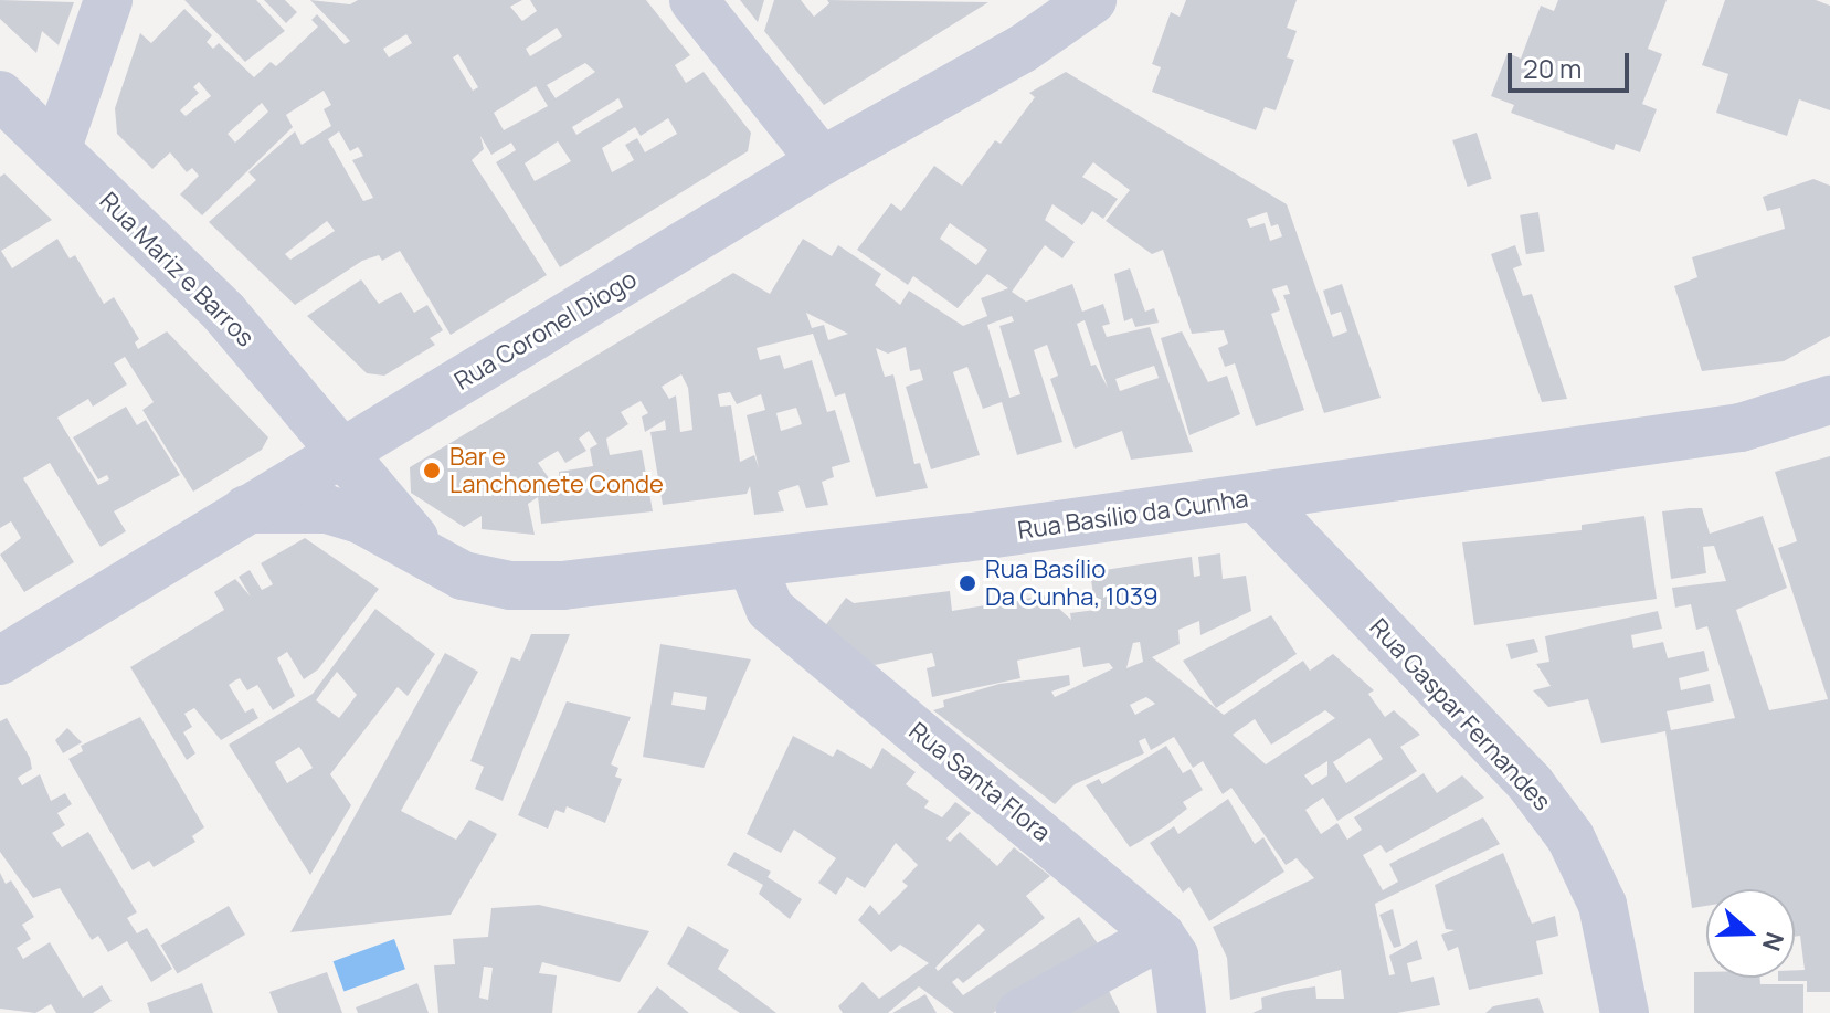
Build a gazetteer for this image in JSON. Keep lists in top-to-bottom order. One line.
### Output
{"streets":{"street":["Rua Mariz e Barros","Rua Coronel Diogo","Rua Basílio da Cunha","Rua Gaspar Fernandes","Rua Santa Flora"]},"crossings":[["Rua Mariz e Barros","Rua Coronel Diogo"],["Rua Mariz e Barros","Rua Basílio da Cunha"],["Rua Coronel Diogo","Rua Basílio da Cunha"],["Rua Basílio da Cunha","Rua Gaspar Fernandes"],["Rua Basílio da Cunha","Rua Santa Flora"]],"places":["Bar e Lanchonete Conde","Rua Basílio Da Cunha, 1039"],"scale_bar":"20 m","north":"right"}
